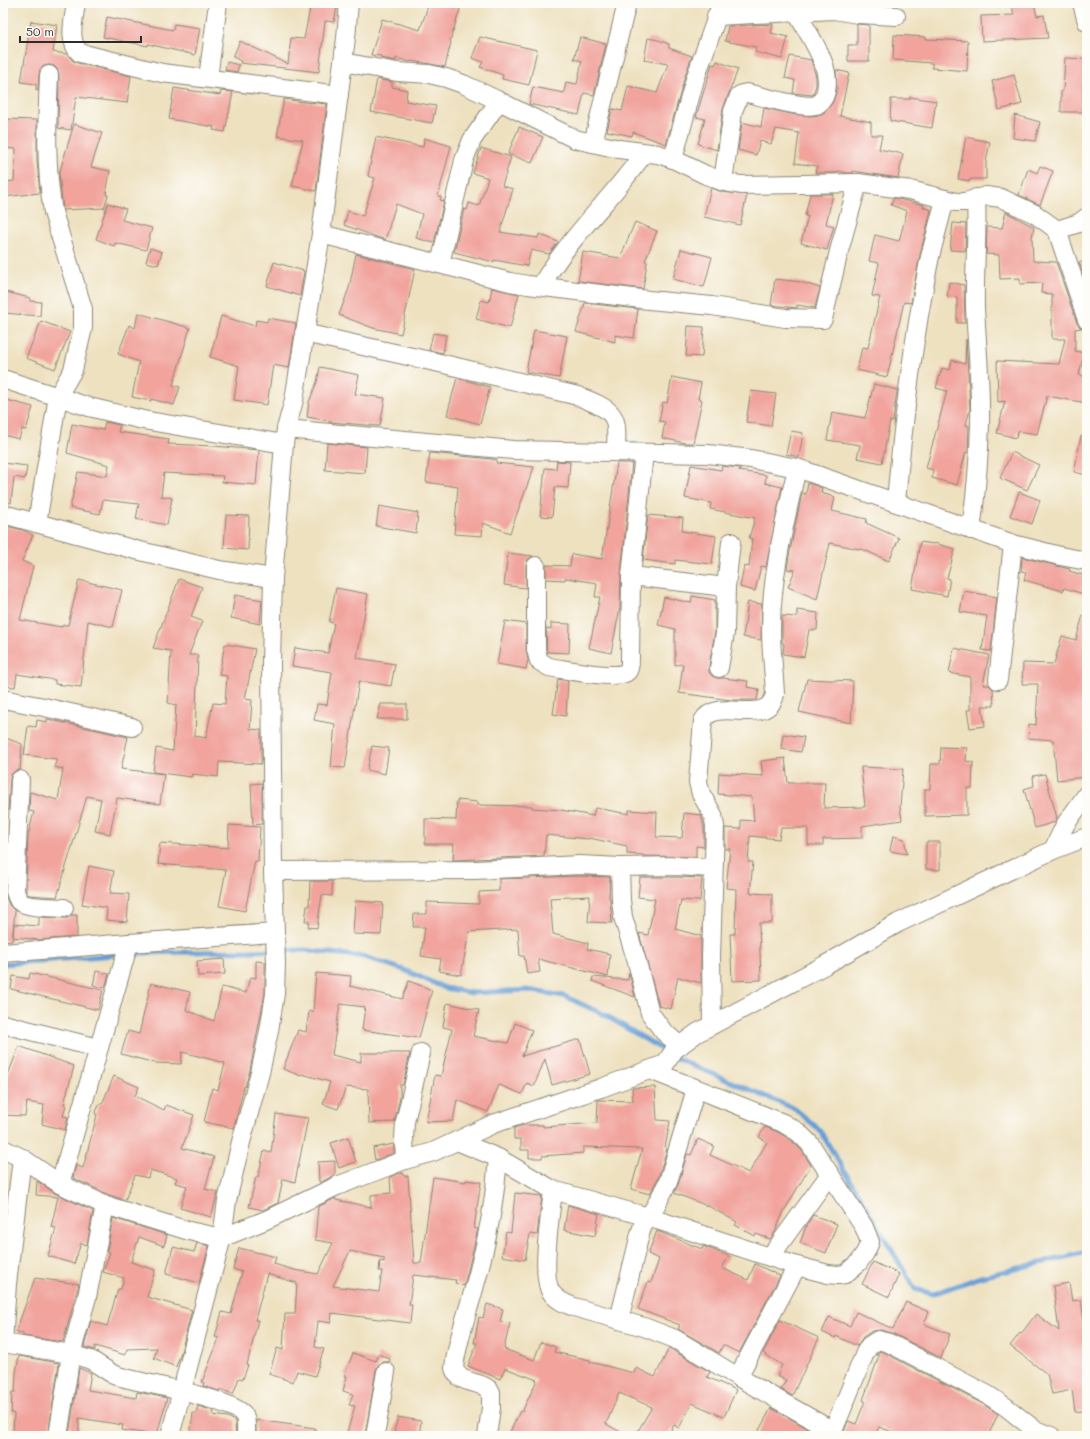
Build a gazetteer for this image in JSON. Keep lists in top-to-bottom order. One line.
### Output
{"scale_bar":"50 m"}
